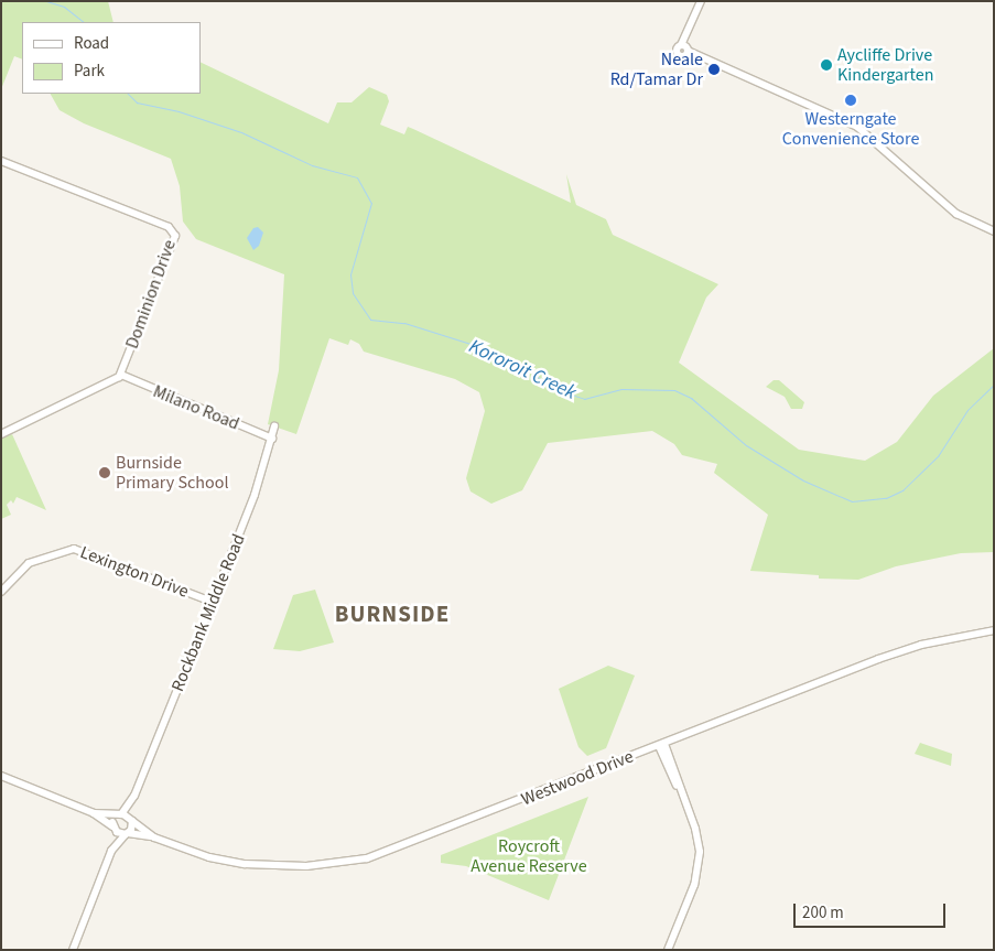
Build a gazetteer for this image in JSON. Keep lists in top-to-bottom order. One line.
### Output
{"streets":{"street":["Dominion Drive","Milano Road","Lexington Drive","Rockbank Middle Road","Westwood Drive"]},"crossings":[["Dominion Drive","Milano Road"],["Milano Road","Rockbank Middle Road"],["Lexington Drive","Rockbank Middle Road"],["Rockbank Middle Road","Westwood Drive"]],"districts":["BURNSIDE"],"water":["Kororoit Creek"],"parks":["Roycroft Avenue Reserve"],"places":["Aycliffe Drive Kindergarten","Neale Rd/Tamar Dr","Westerngate Convenience Store","Burnside Primary School"],"legend":["Road","Park"],"scale_bar":"200 m"}
